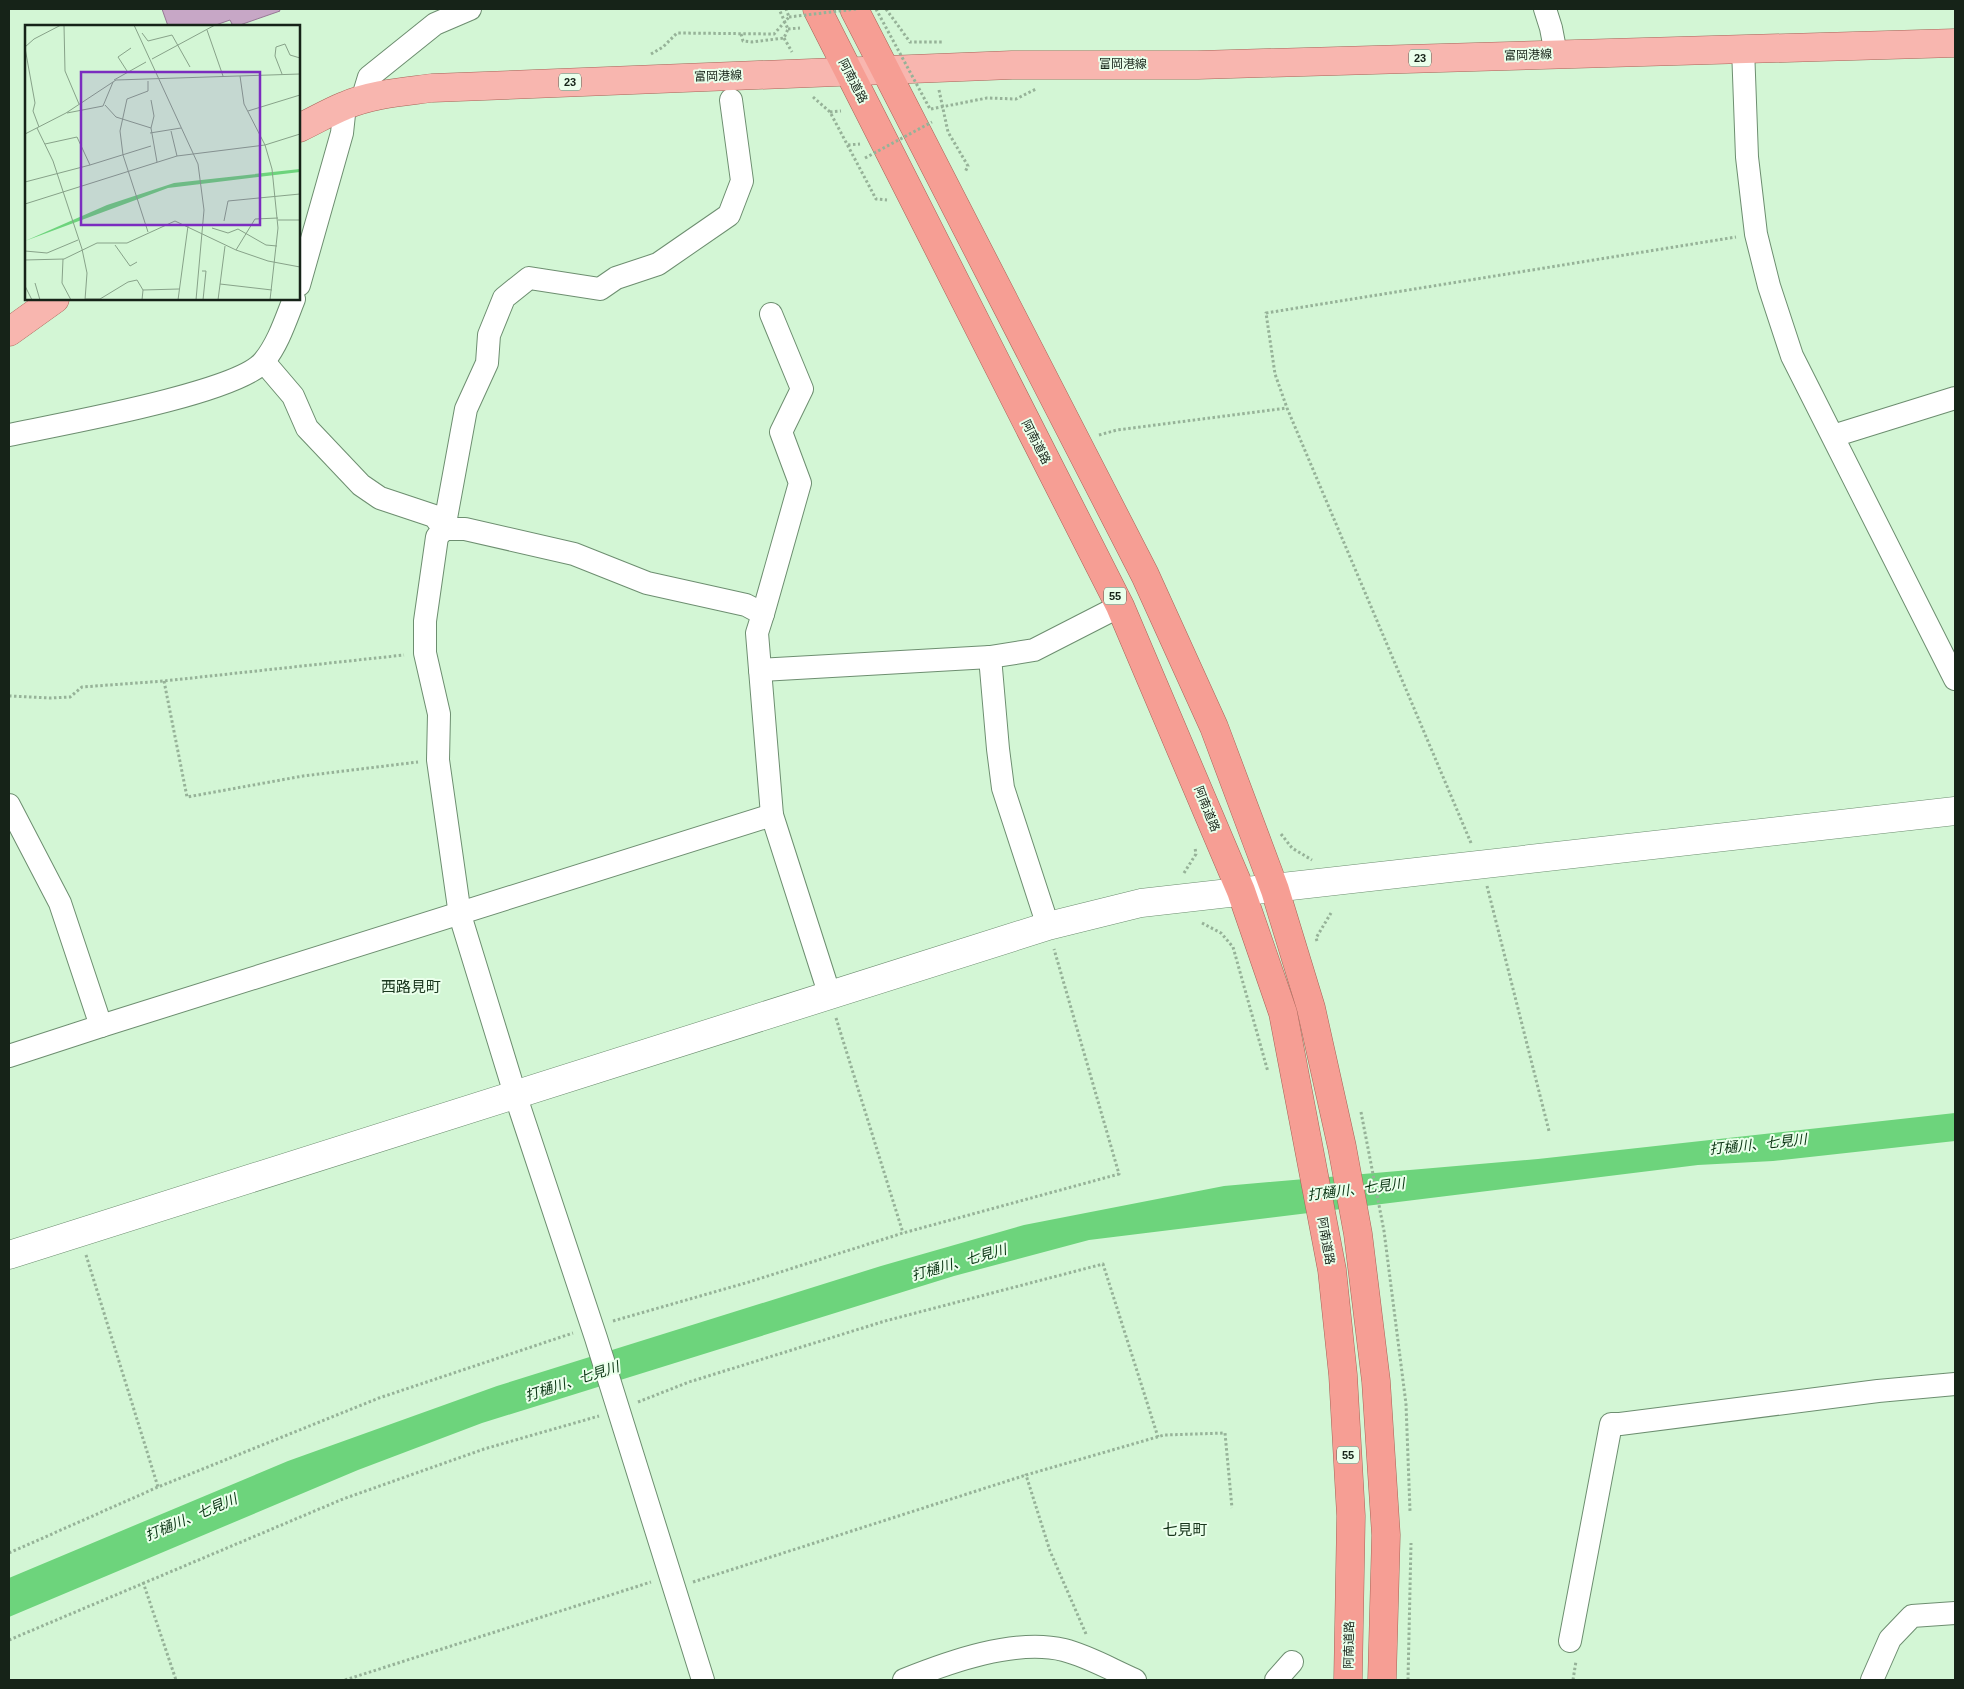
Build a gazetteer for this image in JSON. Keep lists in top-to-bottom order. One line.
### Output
{"streets":{"highway":["阿南道路","55"],"main road":["富岡港線","23"]},"crossings":[["富岡港線","阿南道路"]],"districts":["西路見町","七見町"],"water":["打樋川、七見川"]}
